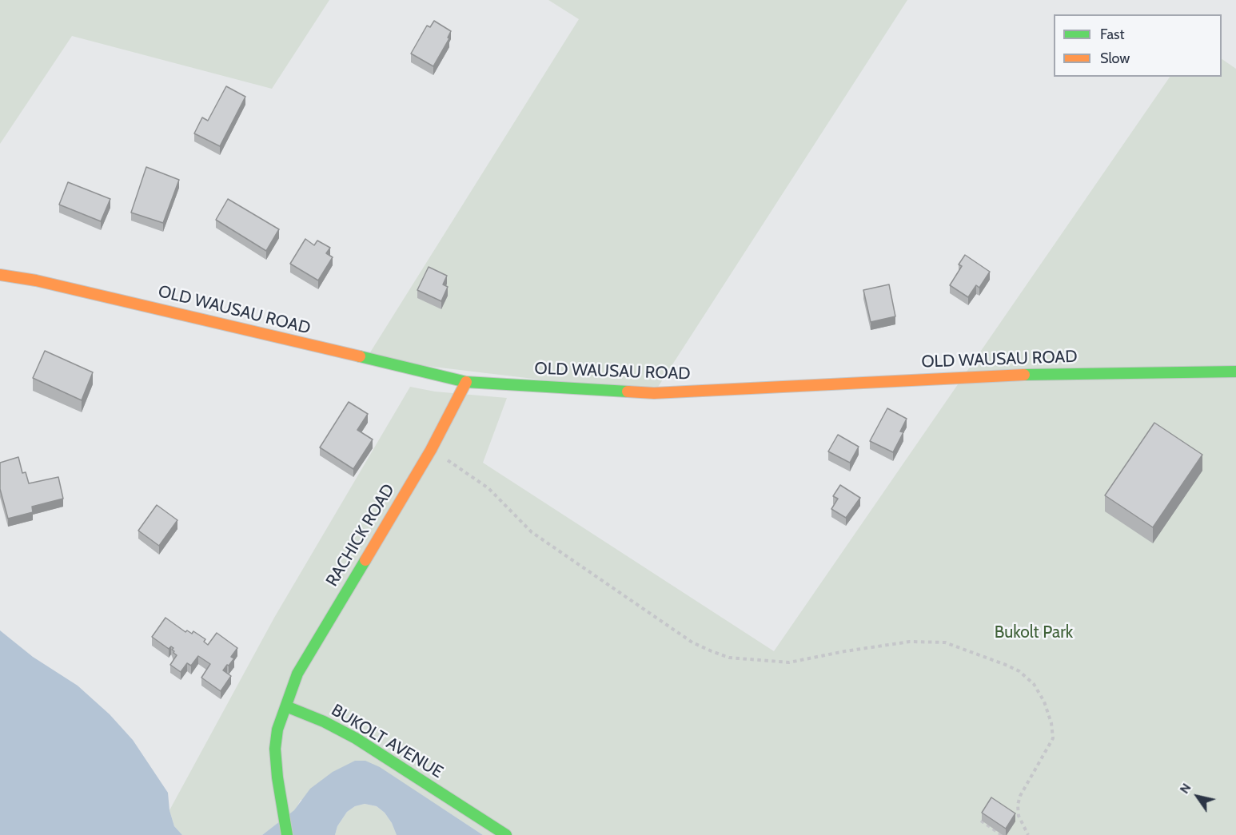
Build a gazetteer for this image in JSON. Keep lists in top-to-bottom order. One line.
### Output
{"streets":{"street":["OLD WAUSAU ROAD","RACHICK ROAD","BUKOLT AVENUE"]},"crossings":[["OLD WAUSAU ROAD","RACHICK ROAD"],["RACHICK ROAD","BUKOLT AVENUE"]],"parks":["Bukolt Park"],"legend":["Fast","Slow"],"north":"top left"}
